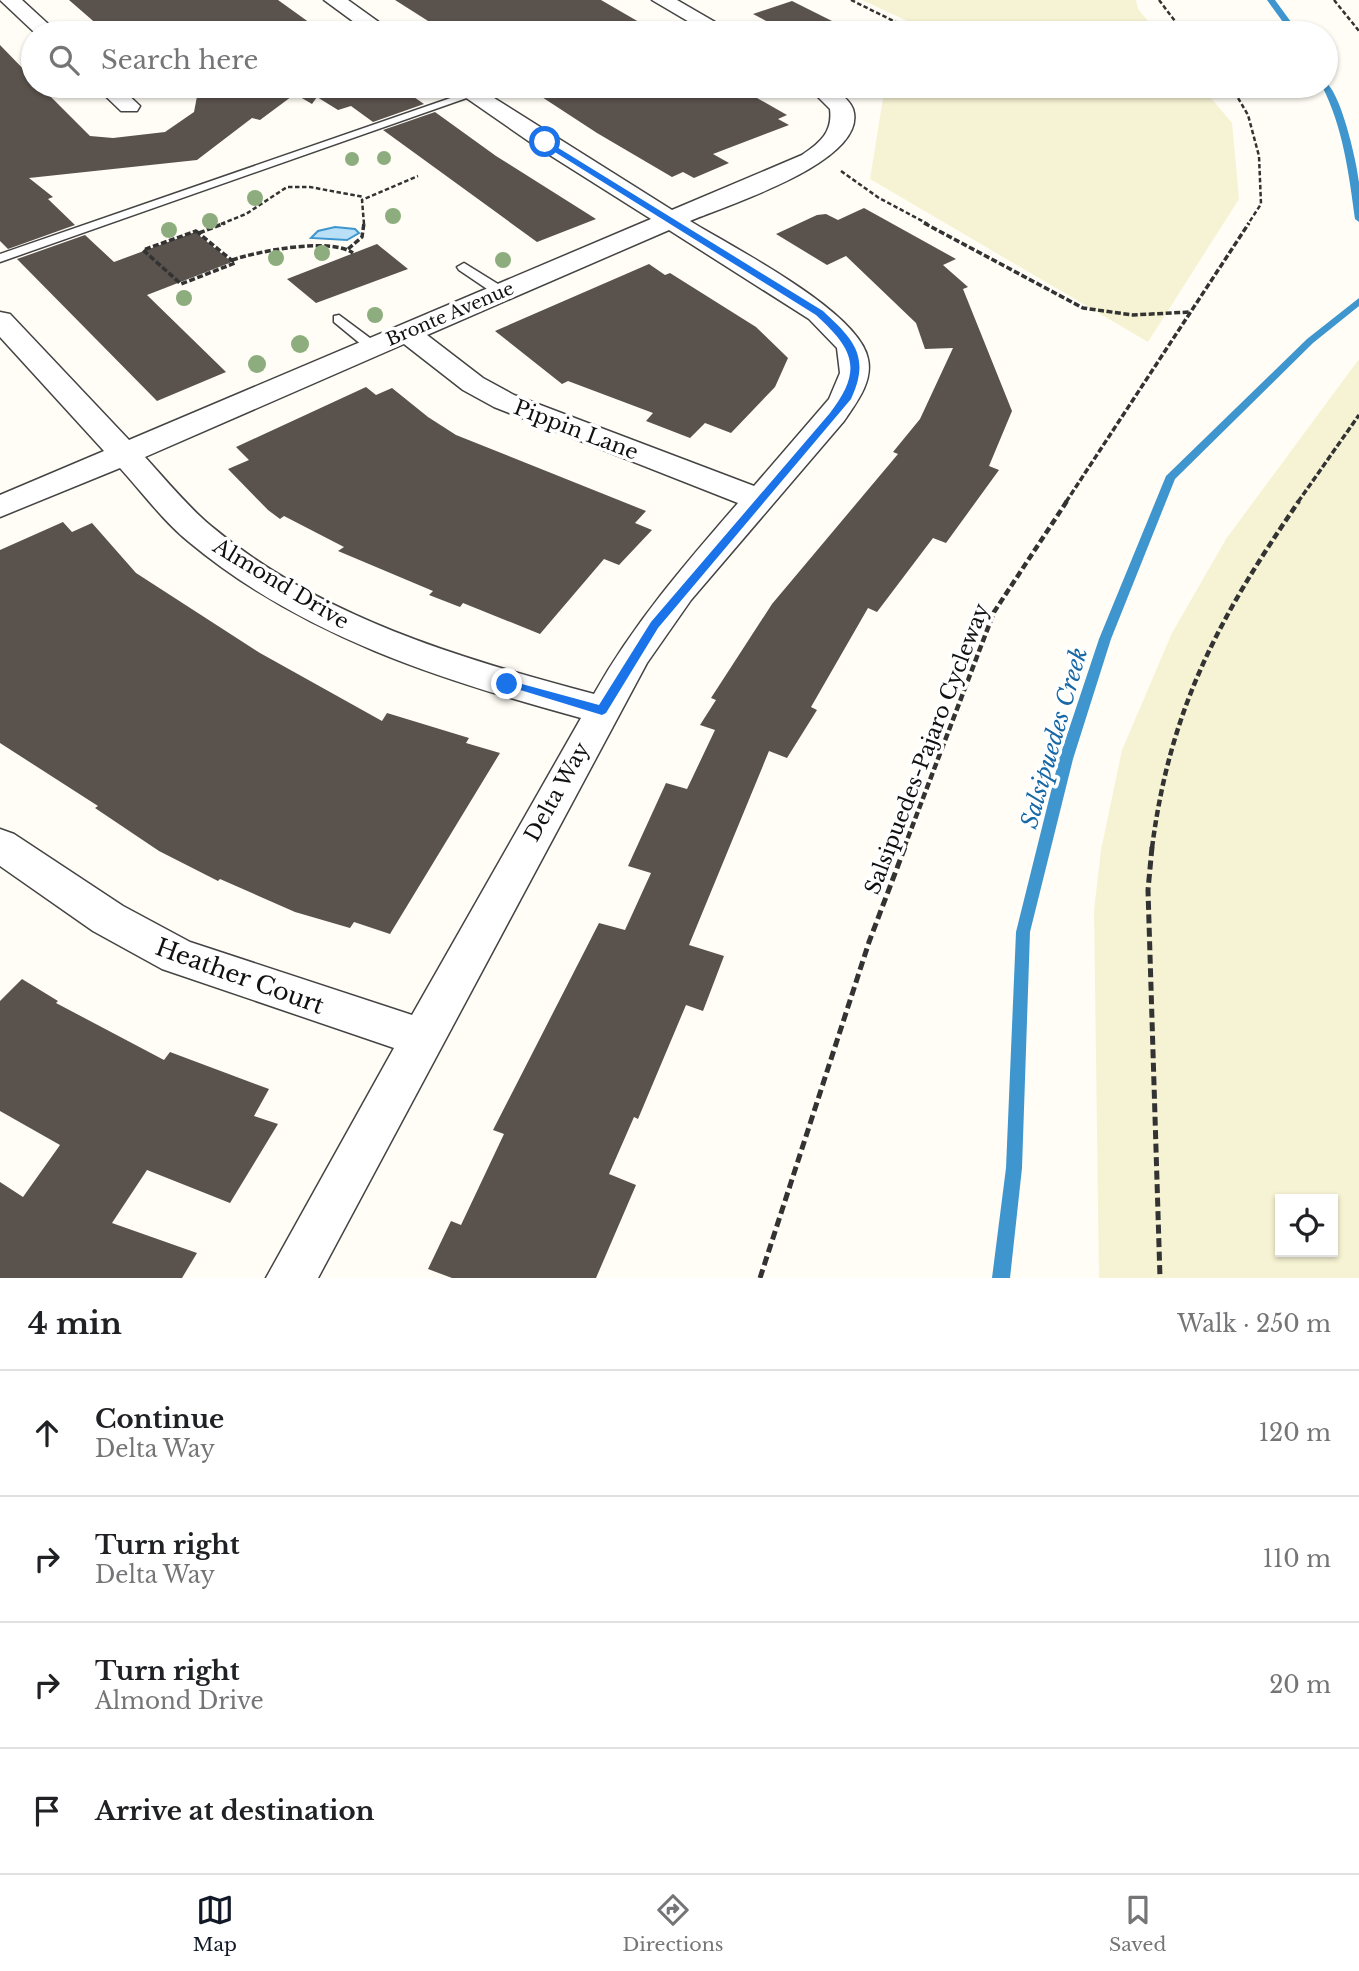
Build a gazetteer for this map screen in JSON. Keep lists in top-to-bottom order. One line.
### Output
{"streets":{"street":["Bronte Avenue","Pippin Lane","Almond Drive","Delta Way","Heather Court"],"path":["Salsipuedes-Pajaro Cycleway"]},"crossings":[["Bronte Avenue","Pippin Lane"],["Bronte Avenue","Almond Drive"],["Bronte Avenue","Delta Way"],["Pippin Lane","Delta Way"],["Almond Drive","Delta Way"],["Delta Way","Heather Court"]],"water":["Salsipuedes Creek"],"page":{"search":"Search here","heading":["4 min","Walk · 250 m"],"list":[["Continue","Delta Way","120 m"],["Turn right","Delta Way","110 m"],["Turn right","Almond Drive","20 m"],"Arrive at destination"],"nav":["Map","Directions","Saved"]}}
